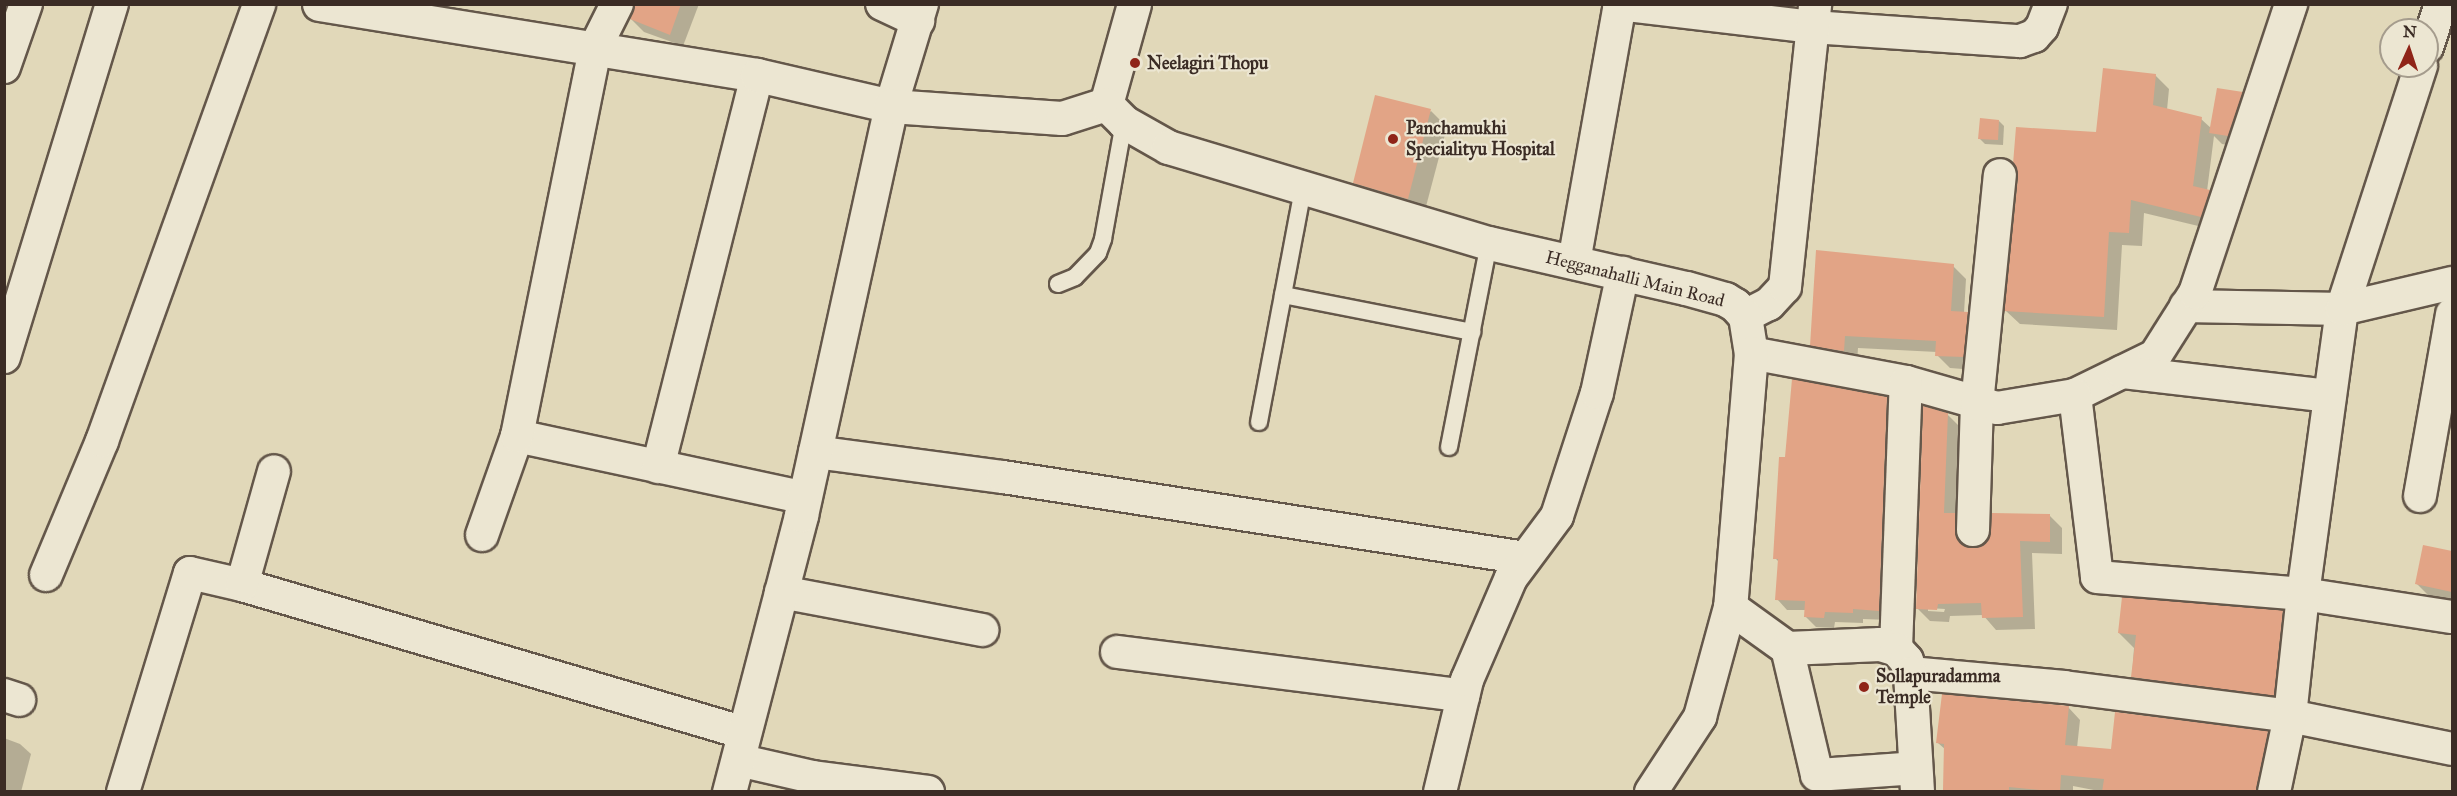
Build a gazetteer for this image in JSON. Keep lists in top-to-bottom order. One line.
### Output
{"streets":{"street":["Hegganahalli Main Road"]},"places":["Neelagiri Thopu","Panchamukhi Specialityu Hospital","Sollapuradamma Temple"],"north":"top"}
